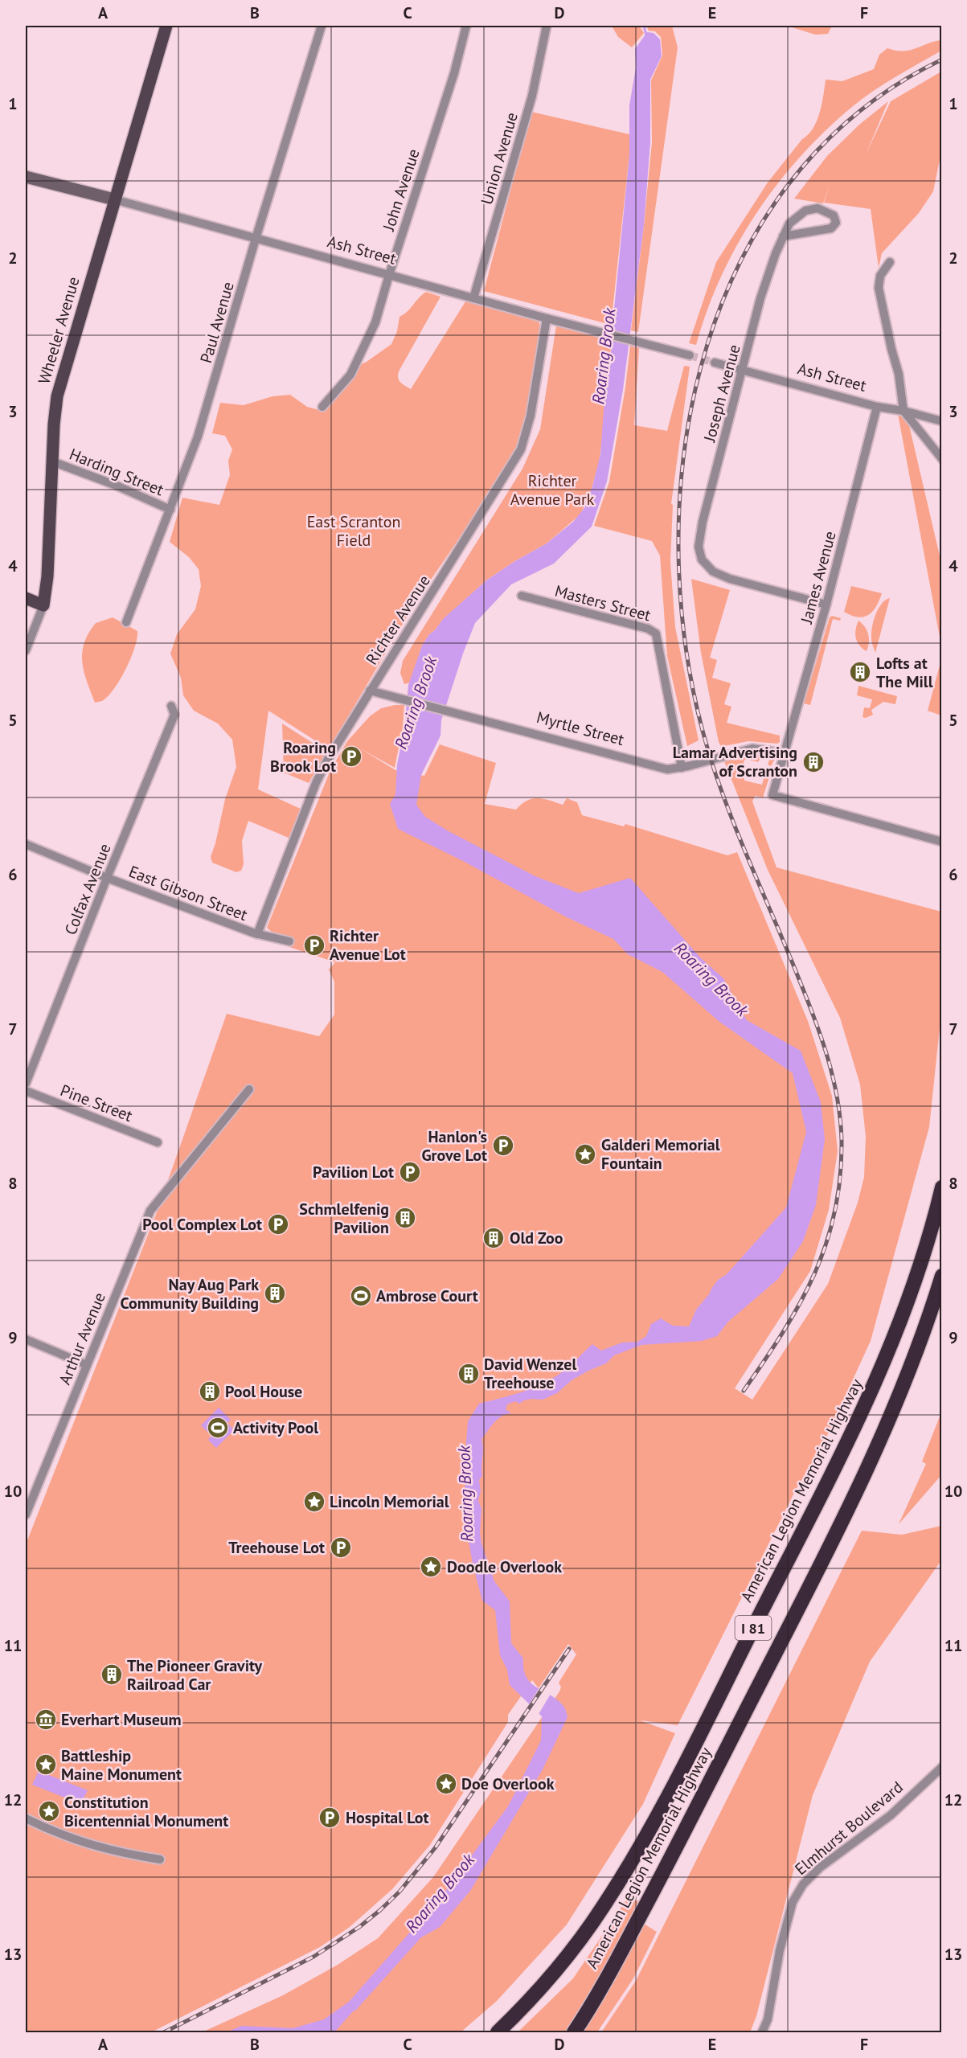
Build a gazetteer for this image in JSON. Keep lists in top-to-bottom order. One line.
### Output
{"streets":{"highway":["American Legion Memorial Highway","I 81"],"main road":["Wheeler Avenue"],"street":["Union Avenue","John Avenue","Ash Street","Paul Avenue","Joseph Avenue","Harding Street","James Avenue","Masters Street","Richter Avenue","Myrtle Street","Colfax Avenue","East Gibson Street","Pine Street","Arthur Avenue","Elmhurst Boulevard"]},"crossings":[["Union Avenue","Ash Street"],["John Avenue","Ash Street"],["Ash Street","Paul Avenue"],["Ash Street","Wheeler Avenue"],["Ash Street","Joseph Avenue"],["Ash Street","James Avenue"],["Ash Street","Richter Avenue"],["Paul Avenue","Harding Street"],["Wheeler Avenue","Harding Street"],["Joseph Avenue","James Avenue"],["James Avenue","Myrtle Street"],["Masters Street","Myrtle Street"],["Richter Avenue","Myrtle Street"],["Richter Avenue","East Gibson Street"],["Colfax Avenue","East Gibson Street"]],"water":["Roaring Brook"],"parks":["Richter Avenue Park","East Scranton Field"],"places":{"building":["Lofts at The Mill","Lamar Advertising of Scranton","Schmlelfenig Pavilion","Old Zoo","Nay Aug Park Community Building","David Wenzel Treehouse","Pool House","The Pioneer Gravity Railroad Car"],"parking":["Roaring Brook Lot","Richter Avenue Lot","Hanlon's Grove Lot","Pavilion Lot","Pool Complex Lot","Treehouse Lot","Hospital Lot"],"place":["Galderi Memorial Fountain","Lincoln Memorial","Doodle Overlook","Battleship Maine Monument","Doe Overlook","Constitution Bicentennial Monument"],"sports":["Ambrose Court","Activity Pool"],"museum":["Everhart Museum"]},"grid":{"columns":["A","B","C","D","E","F"],"rows":["1","2","3","4","5","6","7","8","9","10","11","12","13"]}}
